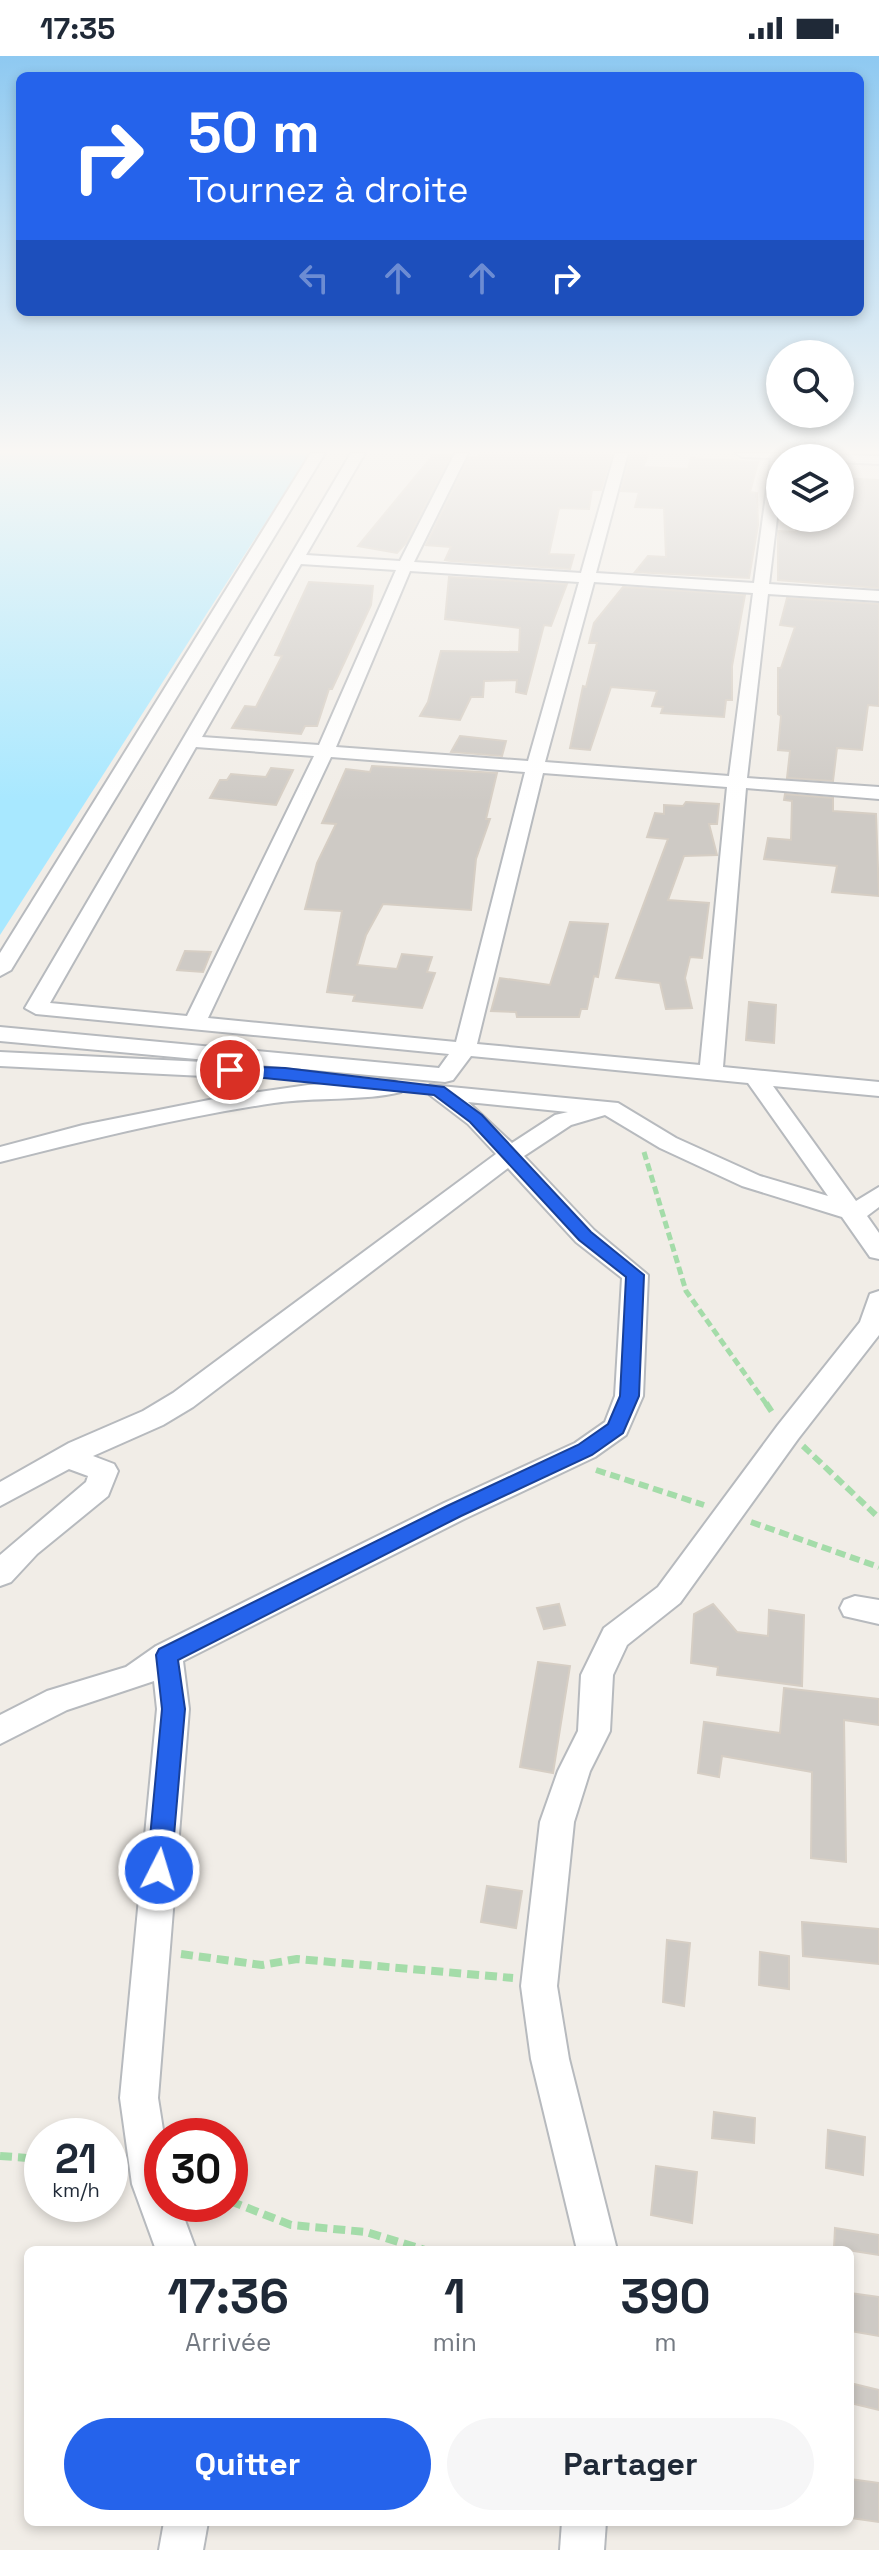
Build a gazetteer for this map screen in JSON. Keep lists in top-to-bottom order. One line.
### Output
{"page":{"status":"17:35","turn":["50 m","Tournez à droite"],"speed":"21 km/h","limit":"30","eta":["17:36","Arrivée","1","min","390","m"],"buttons":["Quitter","Partager"]}}
